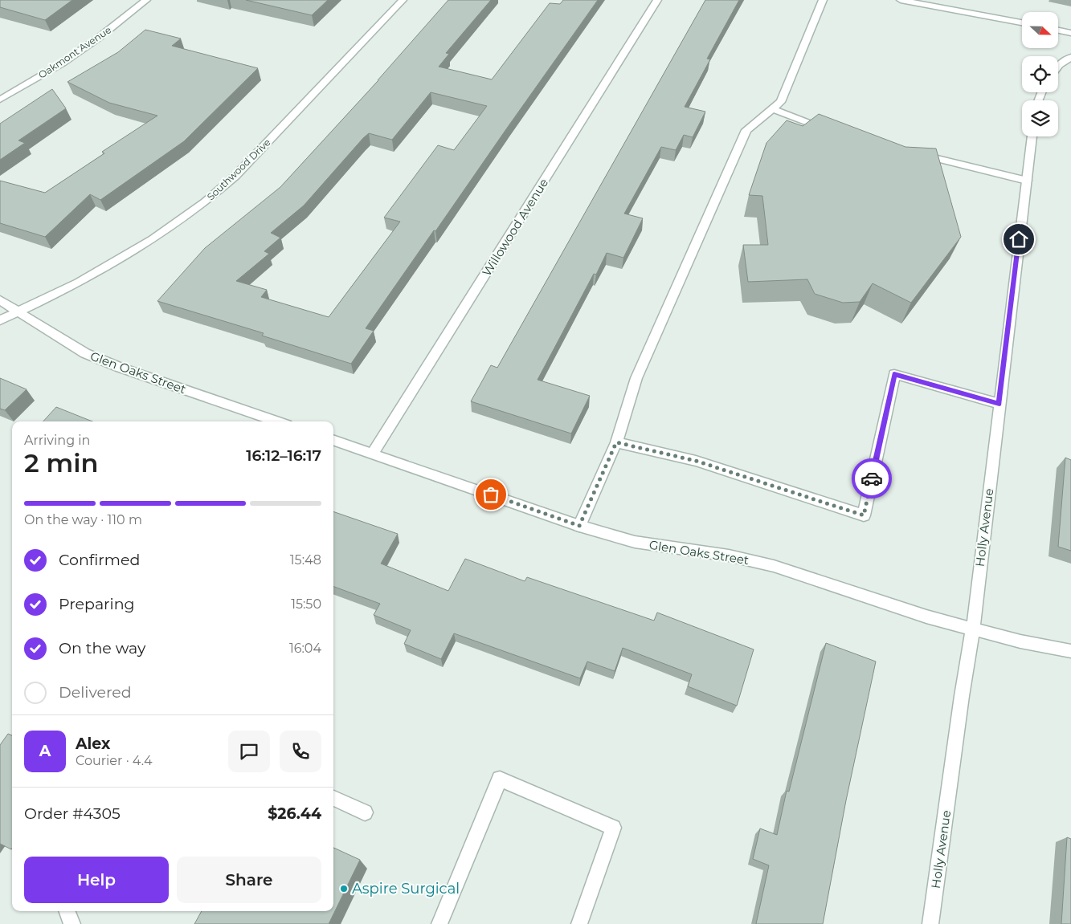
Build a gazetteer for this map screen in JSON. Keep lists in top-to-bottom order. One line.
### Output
{"streets":{"street":["Oakmont Avenue","Southwood Drive","Willowood Avenue","Glen Oaks Street","Holly Avenue"]},"crossings":[["Southwood Drive","Glen Oaks Street"],["Willowood Avenue","Glen Oaks Street"],["Glen Oaks Street","Holly Avenue"]],"places":["Aspire Surgical"],"north":"right","page":{"heading":["2 min","Arriving in","16:12–16:17"],"panel":["Alex","Courier · 4.4","Order #4305","$26.44"],"bar":"On the way · 110 m","list":[["Confirmed","15:48"],["Preparing","15:50"],["On the way","16:04"],"Delivered"],"round":"A","buttons":["Help","Share"]}}
